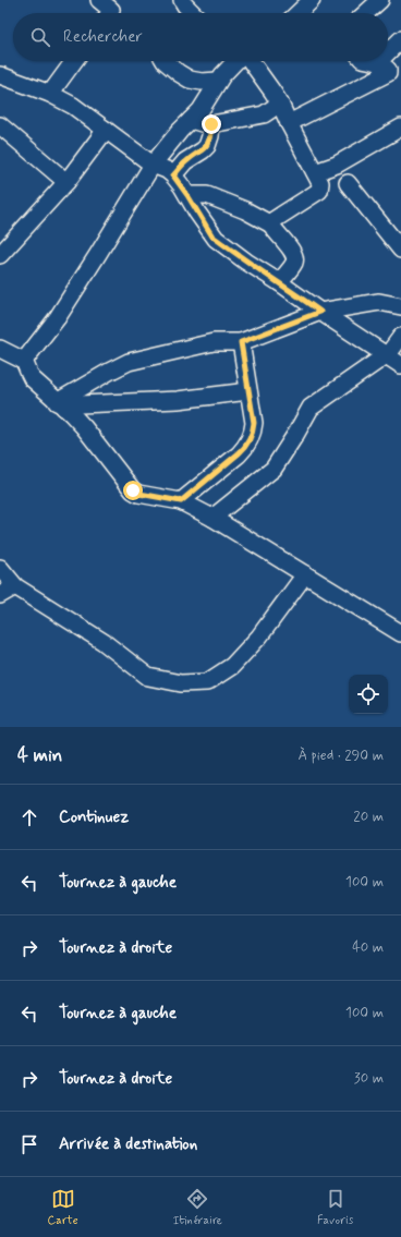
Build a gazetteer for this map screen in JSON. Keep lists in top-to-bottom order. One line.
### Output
{"page":{"search":"Rechercher","heading":["4 min","À pied · 290 m"],"list":[["Continuez","20 m"],["Tournez à gauche","100 m"],["Tournez à droite","40 m"],["Tournez à gauche","100 m"],["Tournez à droite","30 m"],"Arrivée à destination"],"nav":["Carte","Itinéraire","Favoris"]}}
